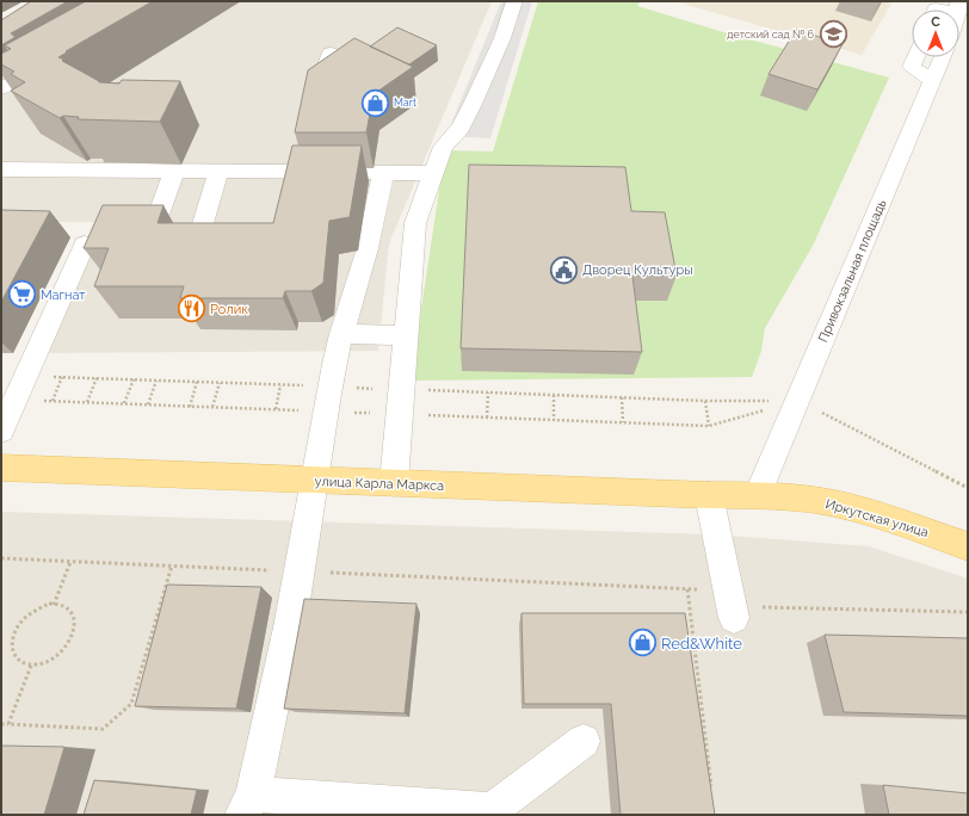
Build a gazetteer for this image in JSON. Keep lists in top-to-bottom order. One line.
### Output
{"streets":{"main road":["улица Карла Маркса","Иркутская улица"],"street":["Привокзальная площадь"]},"crossings":[["Привокзальная площадь","улица Карла Маркса"],["Привокзальная площадь","Иркутская улица"],["улица Карла Маркса","Иркутская улица"]],"places":{"school or university":["детский сад № 6"],"shop":["Mart","Red&White"],"public building":["Дворец Культуры"],"supermarket":["Магнат"],"restaurant":["Ролик"]},"north":"top"}
